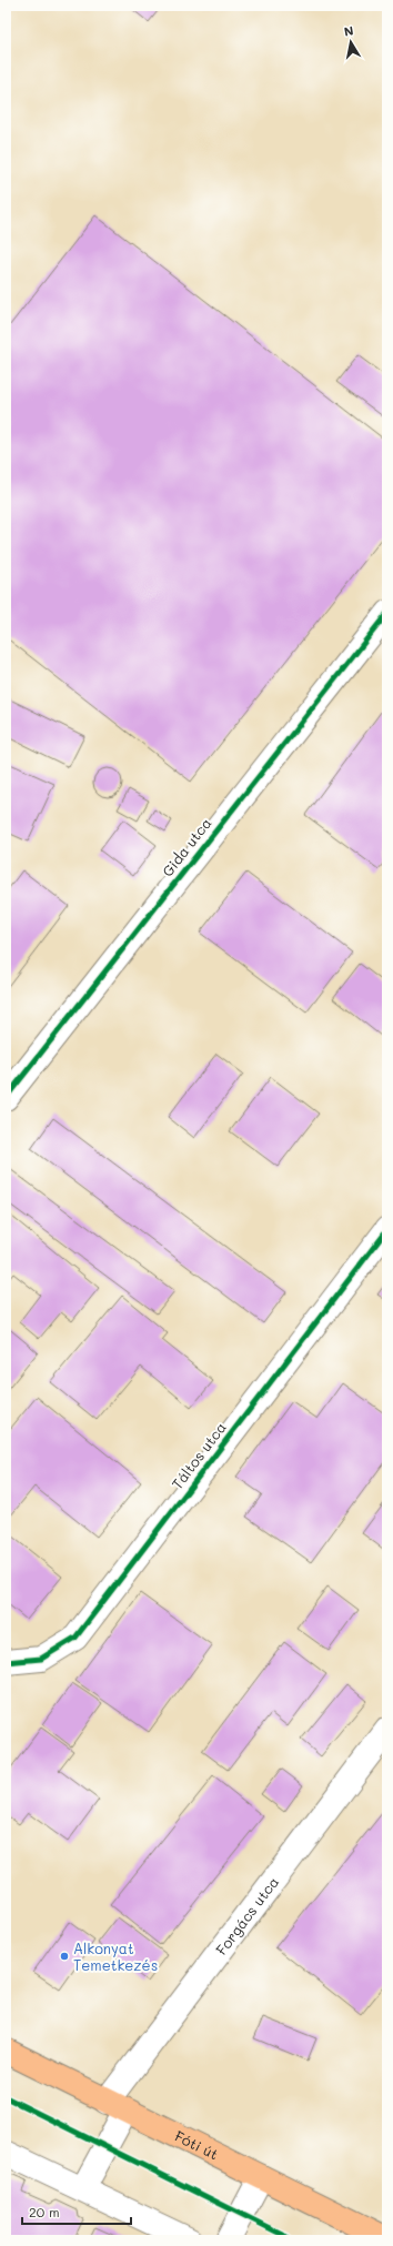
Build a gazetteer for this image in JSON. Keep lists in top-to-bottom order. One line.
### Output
{"streets":{"main road":["Fóti út"],"street":["Gida utca","Táltos utca","Forgács utca"]},"crossings":[["Forgács utca","Fóti út"]],"places":["Alkonyat Temetkezés"],"scale_bar":"20 m","north":"top"}
